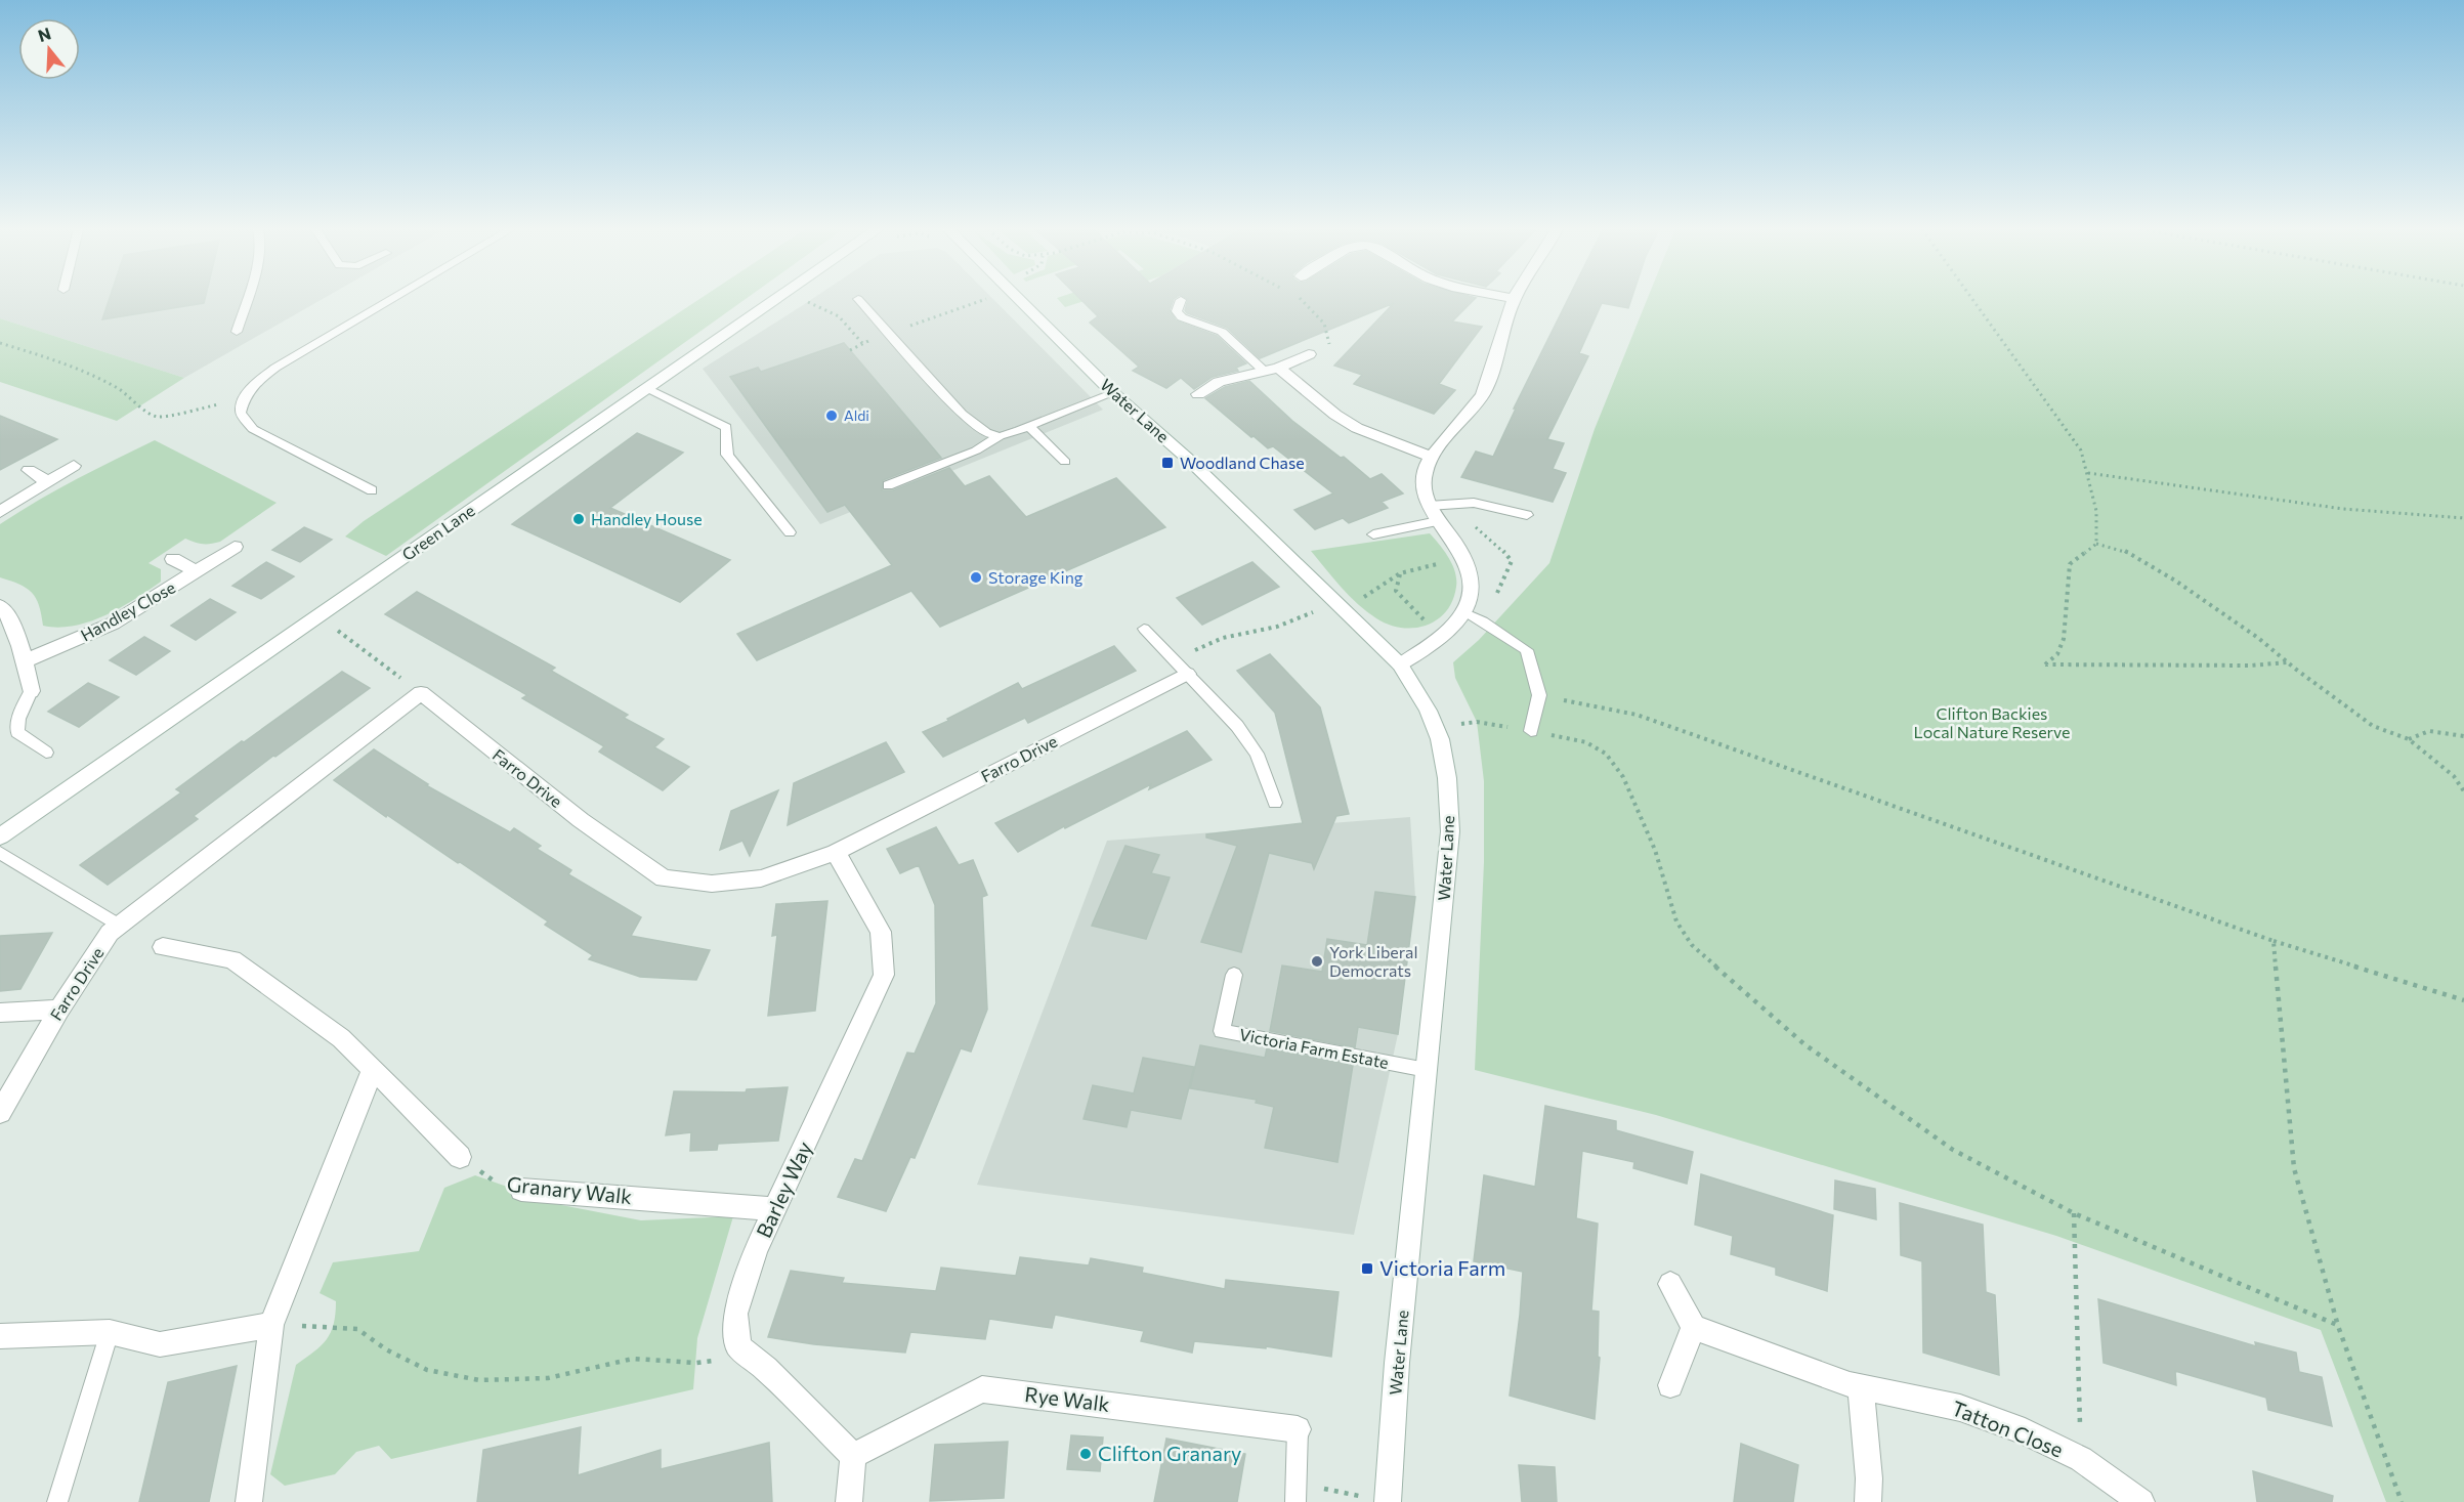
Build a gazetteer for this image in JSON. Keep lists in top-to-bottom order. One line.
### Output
{"streets":{"street":["Water Lane","Green Lane","Handley Close","Farro Drive","Barley Way","Granary Walk","Rye Walk","Tatton Close"],"lane":["Victoria Farm Estate"]},"crossings":[["Water Lane","Victoria Farm Estate"],["Farro Drive","Barley Way"],["Barley Way","Granary Walk"]],"parks":["Clifton Backies Local Nature Reserve"],"places":{"other":["Aldi","Handley House","Storage King","York Liberal Democrats","Clifton Granary"],"transit":["Woodland Chase","Victoria Farm"]},"north":"top"}
